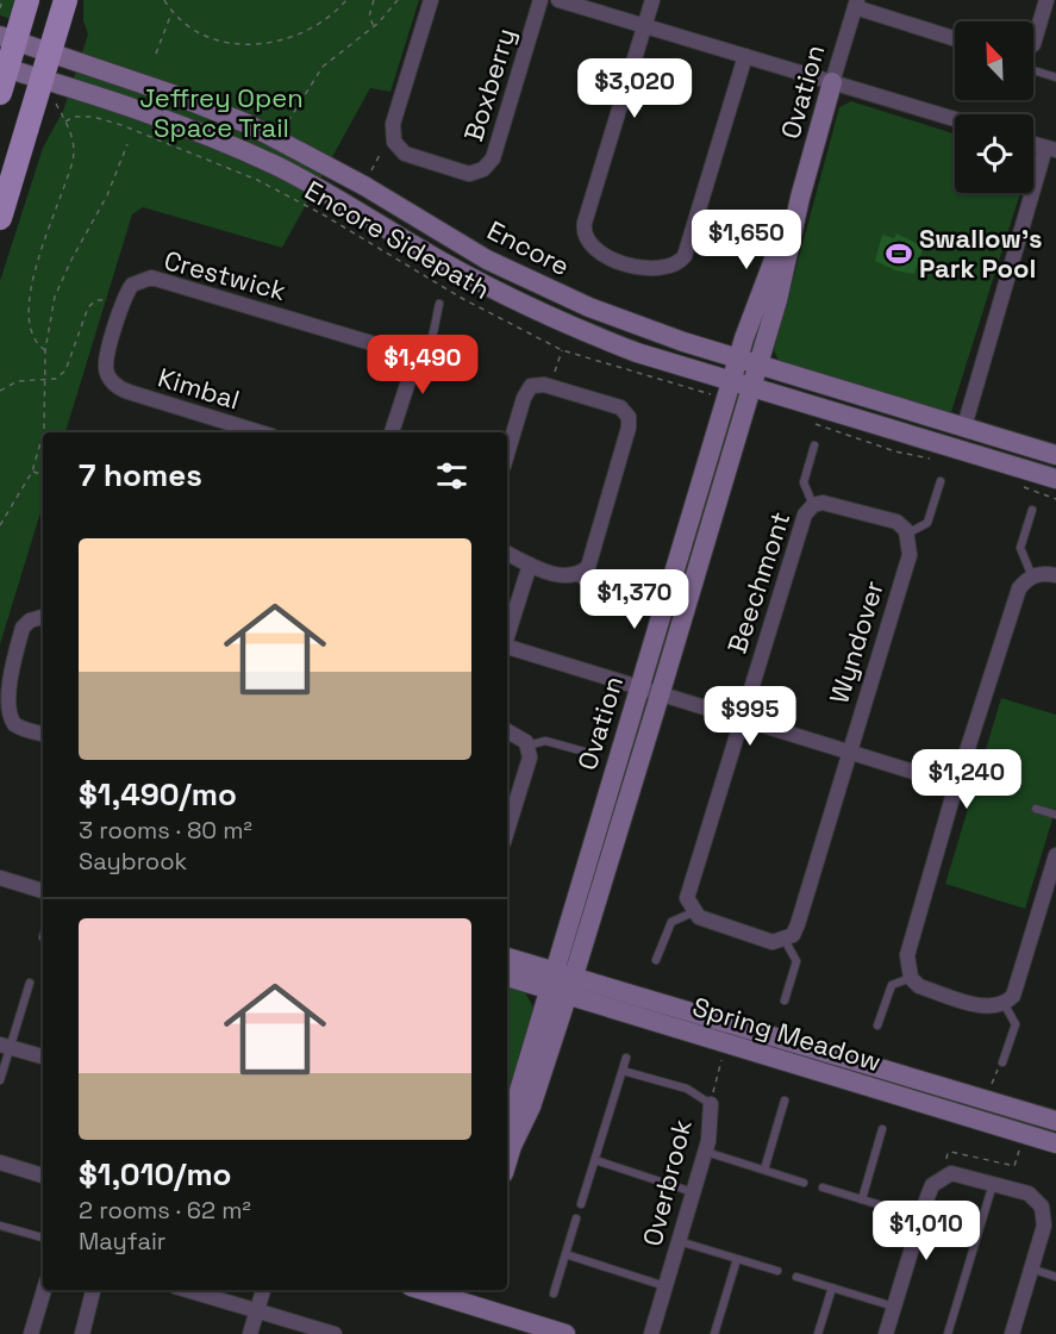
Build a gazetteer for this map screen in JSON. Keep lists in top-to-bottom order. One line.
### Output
{"streets":{"street":["Boxberry","Ovation","Encore","Crestwick","Kimbal","Beechmont","Wyndover","Spring Meadow","Overbrook"],"path":["Encore Sidepath"]},"crossings":[["Ovation","Encore"],["Ovation","Spring Meadow"],["Crestwick","Kimbal"],["Spring Meadow","Overbrook"]],"parks":["Jeffrey Open Space Trail"],"places":{"sports":["Swallow's Park Pool"]},"north":"top left","page":{"price":["$3,020","$1,650","$1,490","$1,370","$995","$1,240","$1,010"],"heading":"7 homes","list":[{"name":"$1,490/mo","note":"3 rooms · 80 m² · Saybrook"},{"name":"$1,010/mo","note":"2 rooms · 62 m² · Mayfair"}]}}
